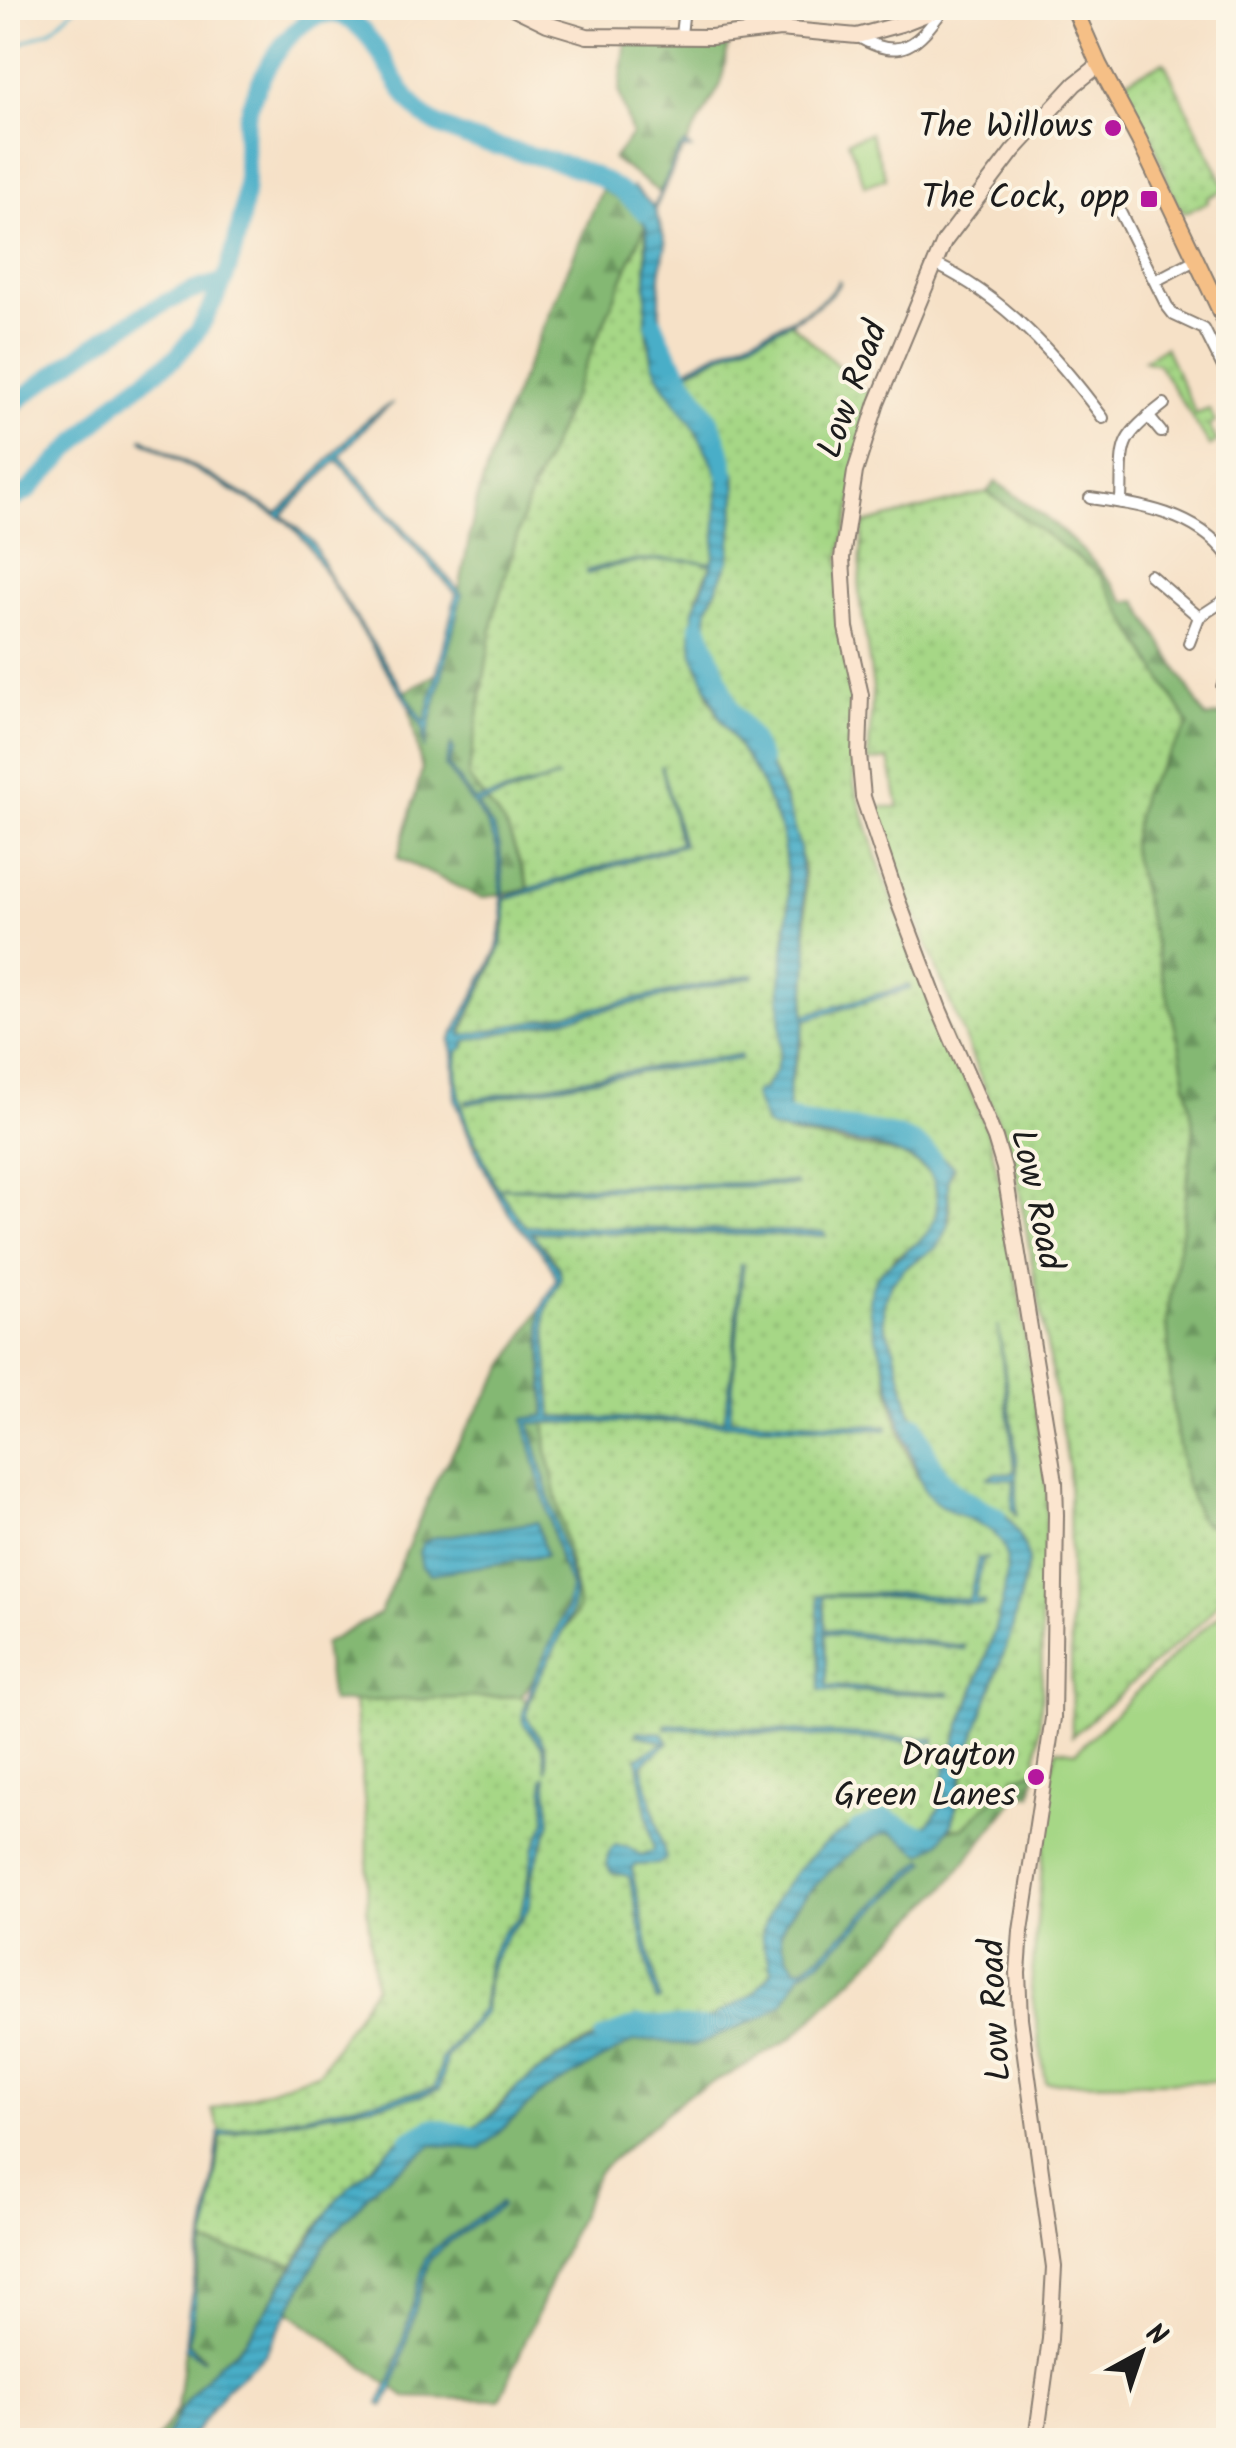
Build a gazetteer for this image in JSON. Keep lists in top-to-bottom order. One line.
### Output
{"streets":{"street":["Low Road"]},"places":{"other":["The Willows","Drayton Green Lanes"],"transit":["The Cock, opp"]},"north":"top right"}
